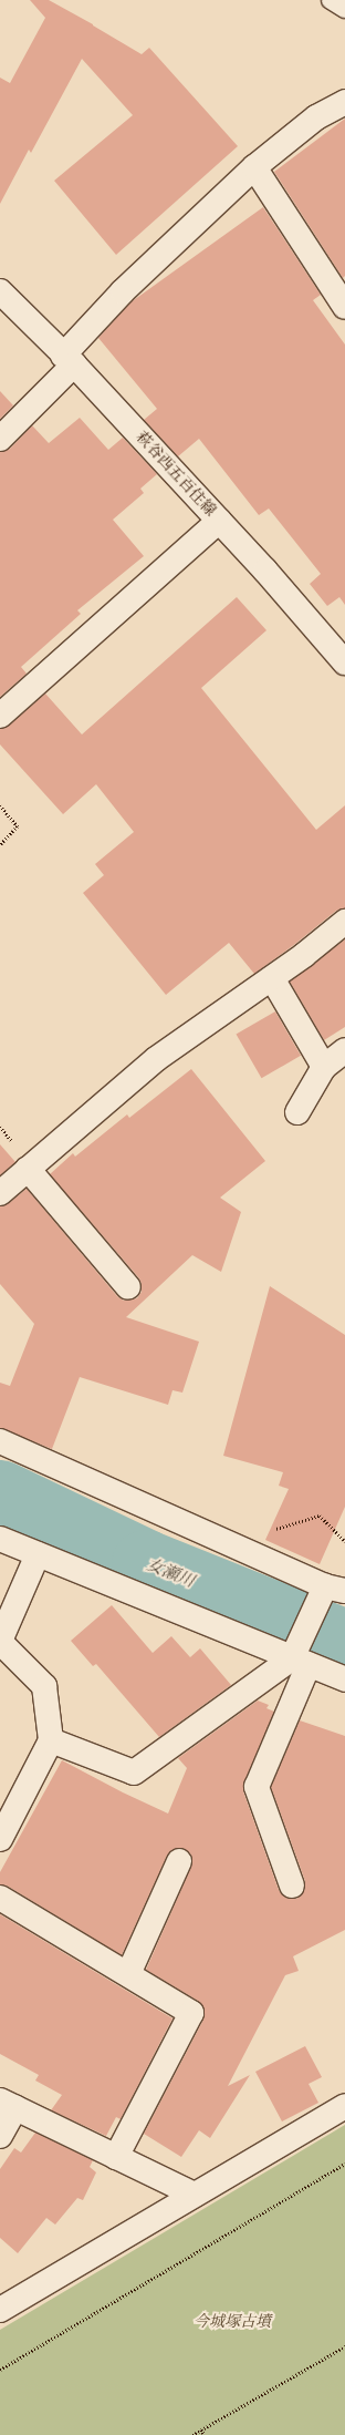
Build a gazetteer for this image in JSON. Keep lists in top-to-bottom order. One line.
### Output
{"streets":{"street":["萩谷西五百住線"]},"water":["女瀬川"],"parks":["今城塚古墳"]}
